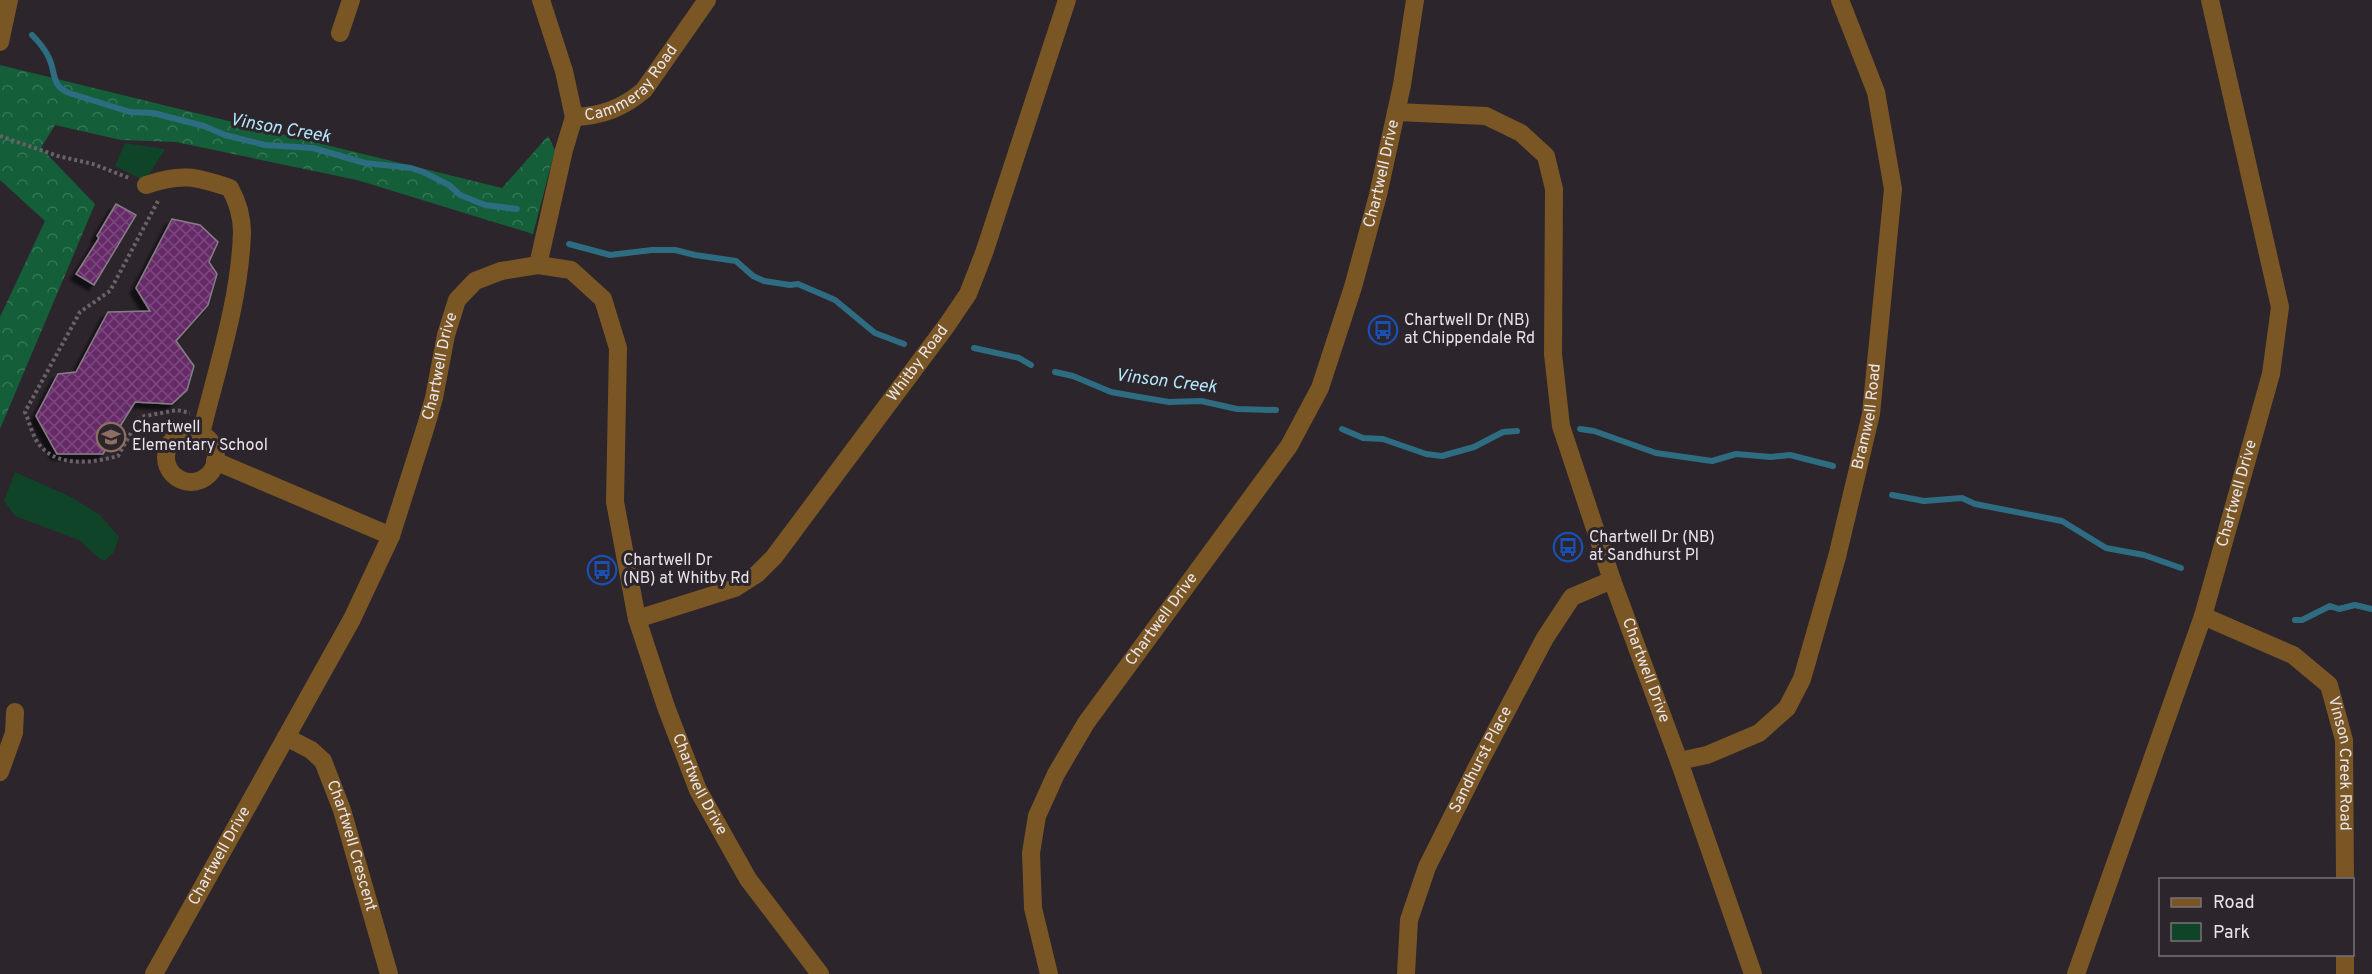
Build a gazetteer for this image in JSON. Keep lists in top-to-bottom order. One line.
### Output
{"streets":{"street":["Cammeray Road","Chartwell Drive","Whitby Road","Bramwell Road","Sandhurst Place","Vinson Creek Road","Chartwell Crescent"]},"crossings":[["Cammeray Road","Chartwell Drive"],["Chartwell Drive","Whitby Road"],["Chartwell Drive","Bramwell Road"],["Chartwell Drive","Sandhurst Place"],["Chartwell Drive","Vinson Creek Road"],["Chartwell Drive","Chartwell Crescent"]],"water":["Vinson Creek"],"places":{"bus stop":["Chartwell Dr (NB) at Chippendale Rd","Chartwell Dr (NB) at Sandhurst Pl","Chartwell Dr (NB) at Whitby Rd"],"school or university":["Chartwell Elementary School"]},"legend":["Road","Park"]}
